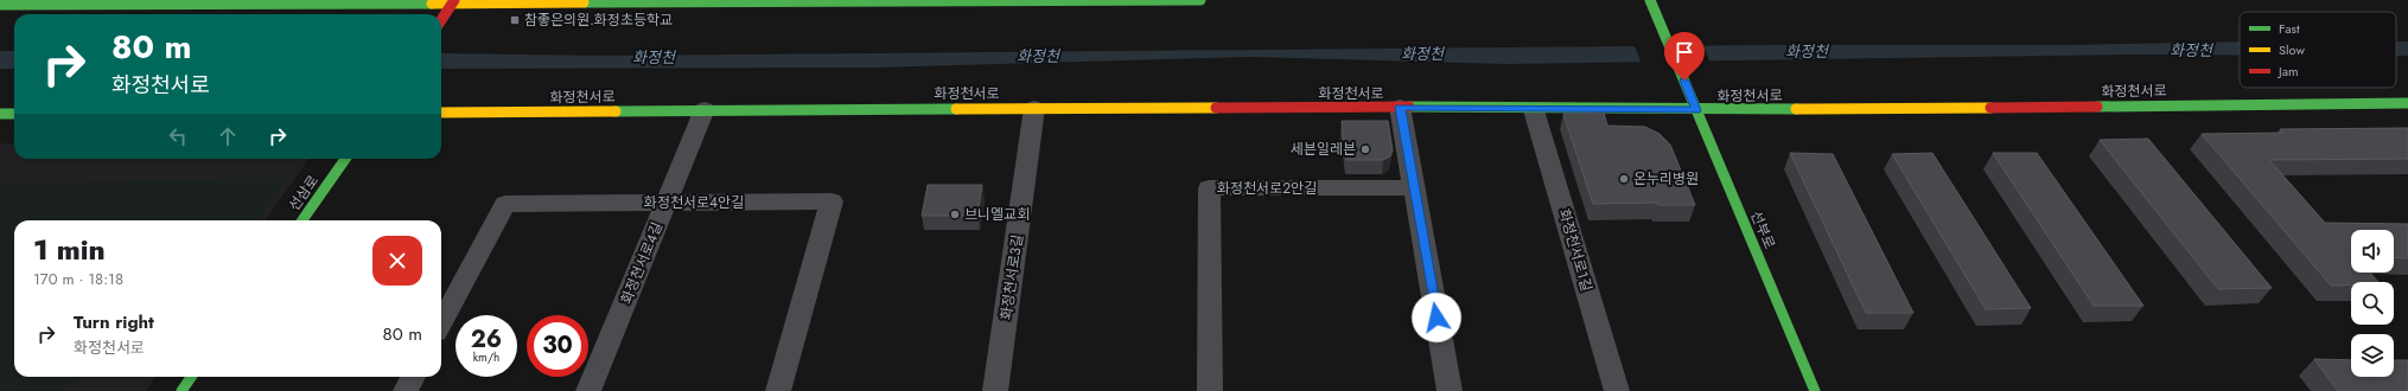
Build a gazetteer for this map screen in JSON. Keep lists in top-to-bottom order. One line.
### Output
{"streets":{"street":["화정천서로","화정천서로2안길","선삼로","화정천서로4안길","선부로","화정천서로1길","화정천서로4길","화정천서로3길"]},"crossings":[["화정천서로","선부로"],["화정천서로","화정천서로1길"],["화정천서로","화정천서로4길"],["화정천서로","화정천서로3길"],["화정천서로4안길","화정천서로4길"]],"water":["화정천"],"places":{"transit":["참좋은의원.화정초등학교"],"other":["세븐일레븐","온누리병원","브니엘교회"]},"legend":["Fast","Slow","Jam"],"page":{"turn":["80 m","화정천서로"],"heading":["1 min","170 m · 18:18"],"list":[{"name":"Turn right","note":"화정천서로","value":"80 m"}],"speed":"26 km/h","limit":"30"}}
